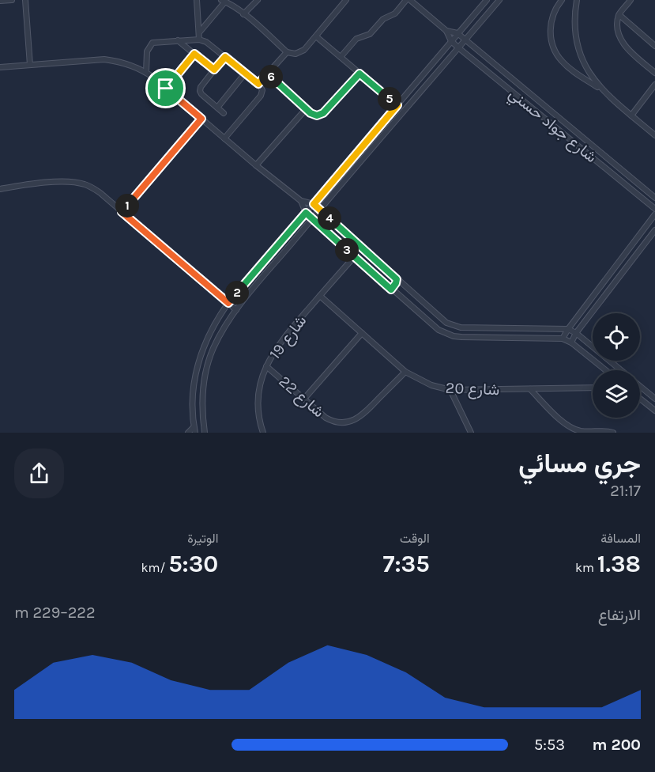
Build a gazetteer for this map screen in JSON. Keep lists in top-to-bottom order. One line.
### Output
{"streets":{"street":["شارع جواد حسني","شارع 19","شارع 20","شارع 22"]},"crossings":[["شارع 19","شارع 20"],["شارع 19","شارع 22"],["شارع 20","شارع 22"]],"page":{"pins":["6","5","1","4","3","2"],"heading":["جري مسائي","21:17"],"stats":[["المسافة","1.38 km"],["الوقت","7:35"],["الوتيرة","5:30 /km"]],"chart":["الارتفاع","222–229 m"],"list":[{"name":"200 m","note":"5:53"}]}}
